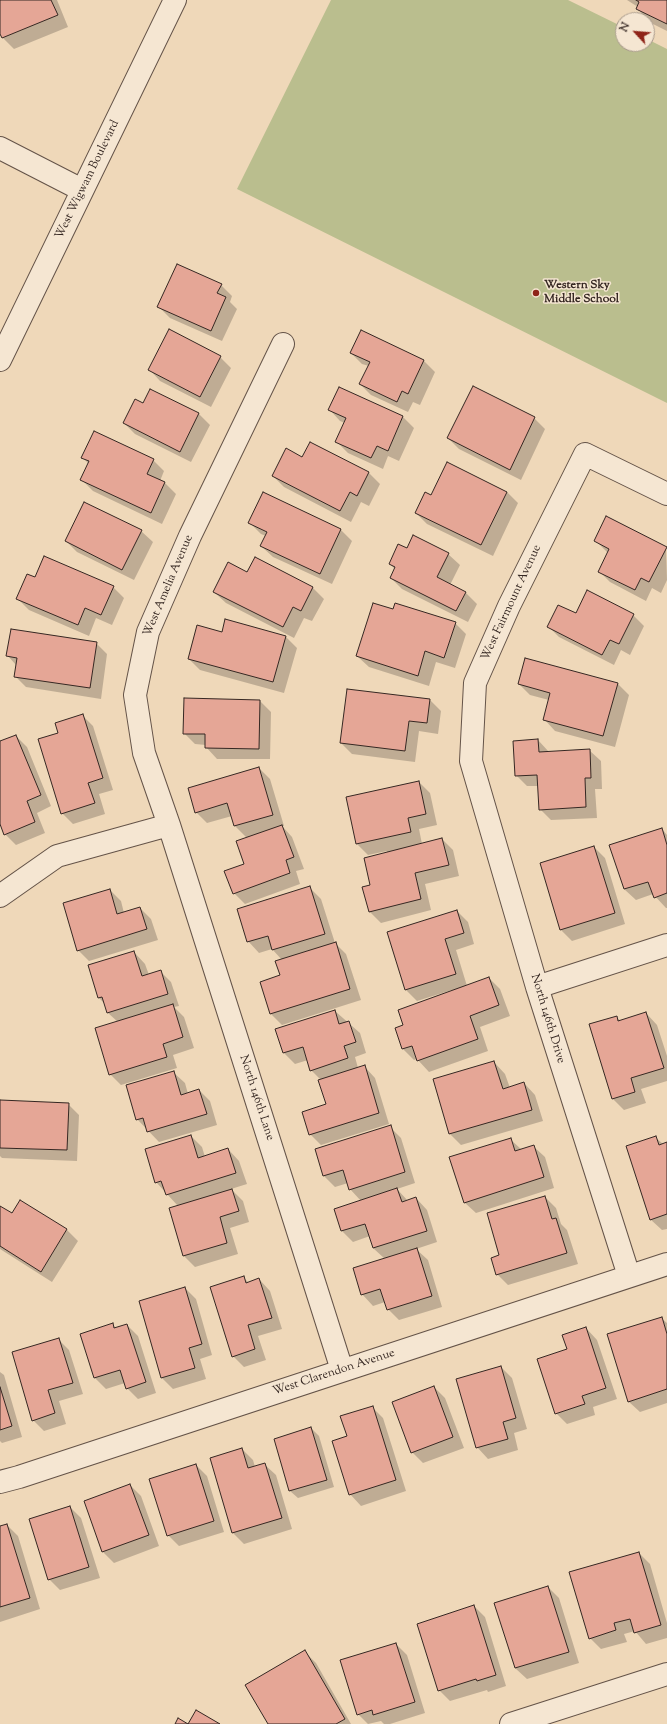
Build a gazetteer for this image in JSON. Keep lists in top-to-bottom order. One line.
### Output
{"streets":{"street":["West Wigwam Boulevard","West Amelia Avenue","West Fairmount Avenue","North 146th Drive","North 146th Lane","West Clarendon Avenue"]},"crossings":[["West Amelia Avenue","North 146th Lane"],["West Fairmount Avenue","North 146th Drive"],["North 146th Drive","West Clarendon Avenue"],["North 146th Lane","West Clarendon Avenue"]],"places":["Western Sky Middle School"],"north":"top left"}
